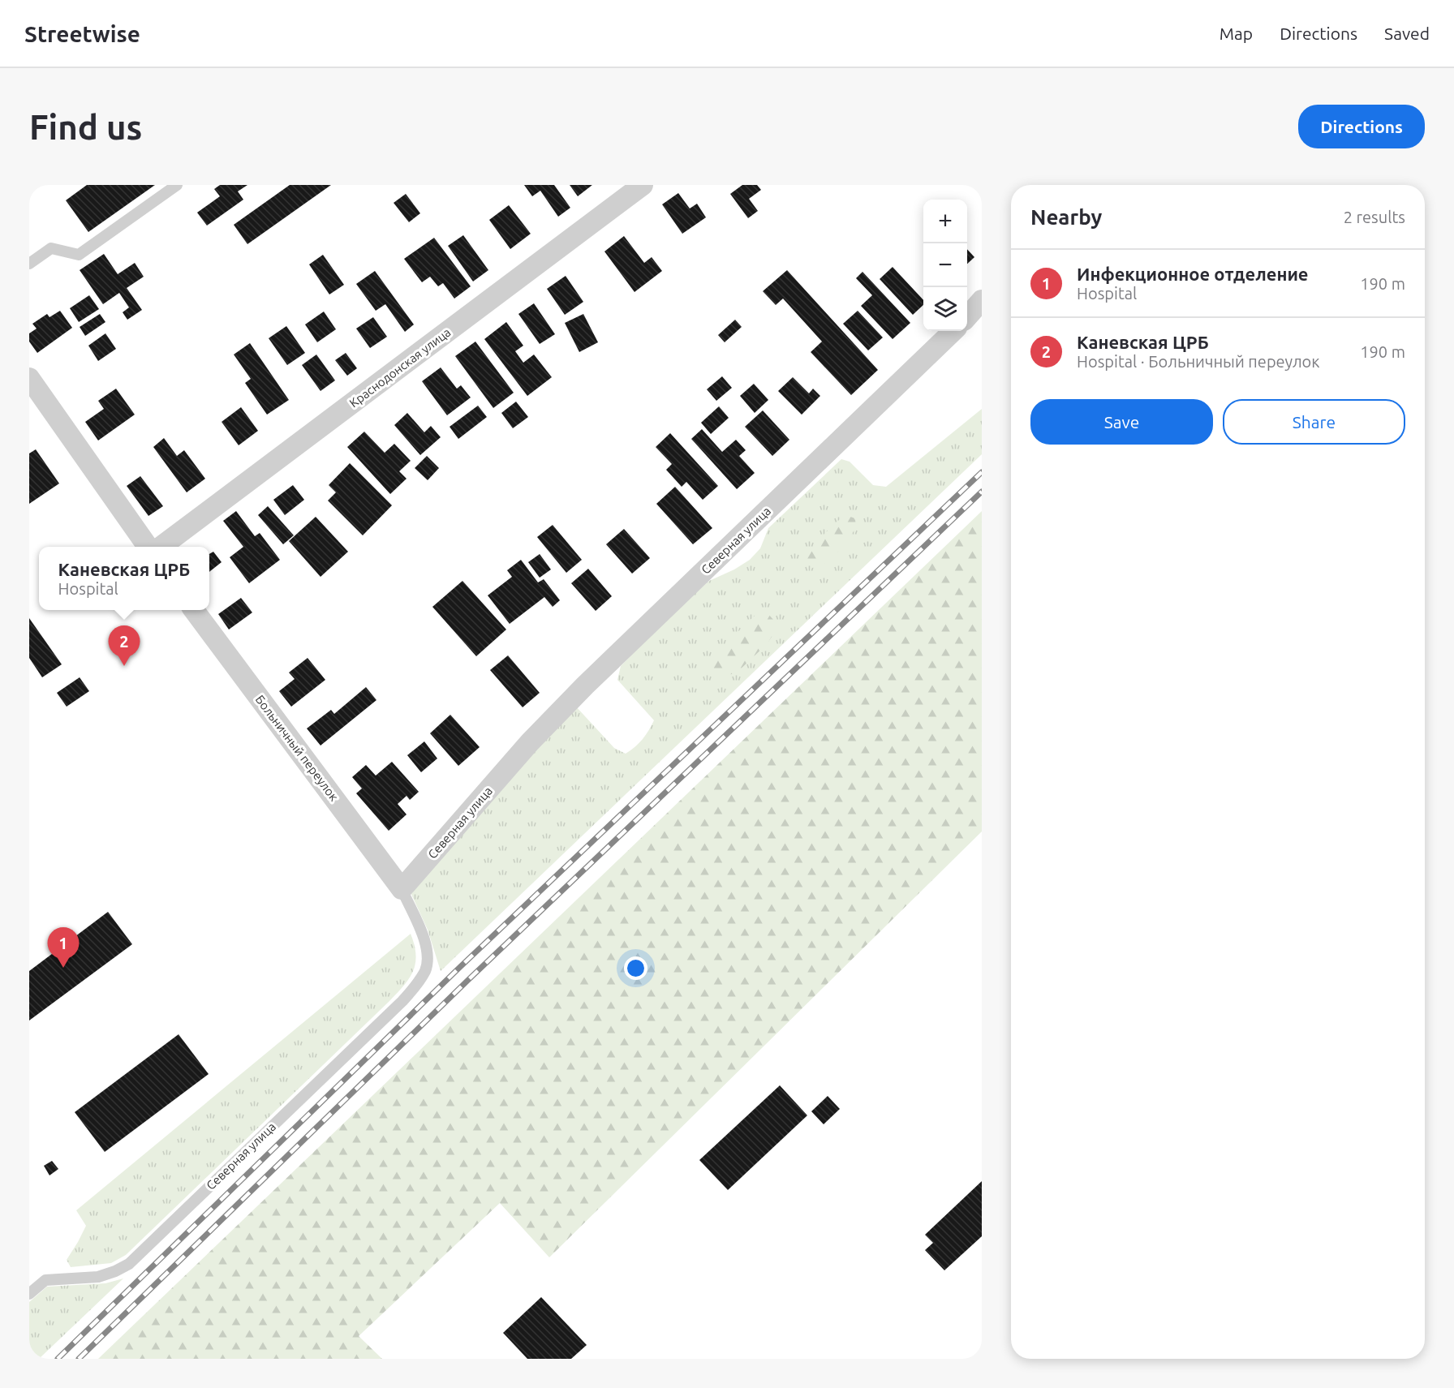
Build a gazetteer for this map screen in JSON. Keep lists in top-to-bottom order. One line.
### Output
{"streets":{"street":["Краснодонская улица","Северная улица","Больничный переулок"]},"crossings":[["Северная улица","Больничный переулок"]],"page":{"header":"Streetwise","nav":["Map","Directions","Saved"],"buttons":["Directions",["Save","Share"]],"title":"Find us","heading":["Nearby","2 results"],"map_buttons":["+","−"],"list":[{"mark":"1","name":"Инфекционное отделение","note":"Hospital","value":"190 m"},{"mark":"2","name":"Каневская ЦРБ","note":"Hospital · Больничный переулок","value":"190 m"}],"popup":["Каневская ЦРБ","Hospital"],"pins":["2","1"]}}
